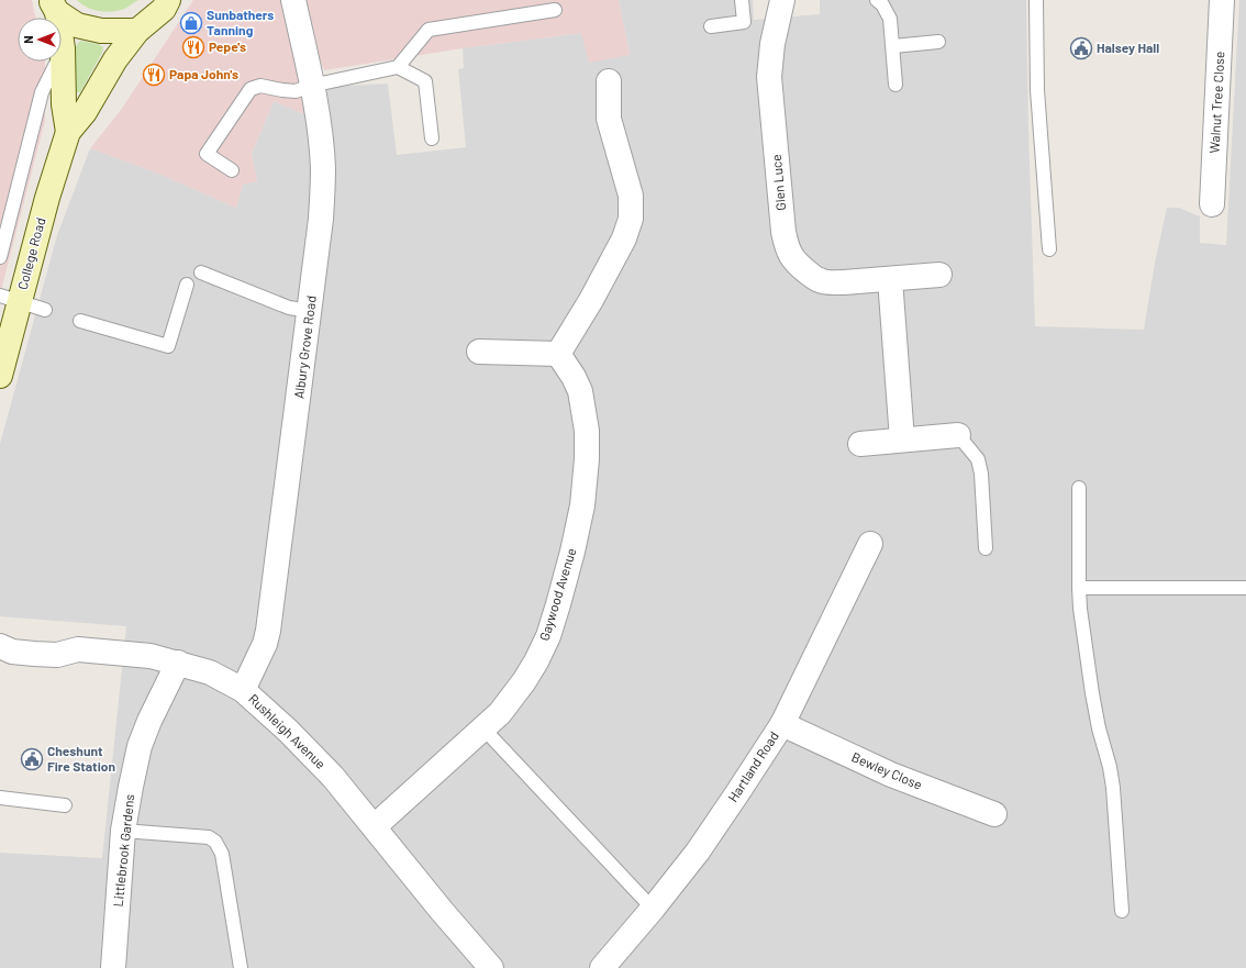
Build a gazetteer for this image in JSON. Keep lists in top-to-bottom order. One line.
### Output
{"streets":{"main road":["College Road"],"street":["Walnut Tree Close","Glen Luce","Albury Grove Road","Gaywood Avenue","Rushleigh Avenue","Hartland Road","Bewley Close","Littlebrook Gardens"]},"crossings":[["Albury Grove Road","Rushleigh Avenue"],["Gaywood Avenue","Rushleigh Avenue"],["Rushleigh Avenue","Littlebrook Gardens"],["Hartland Road","Bewley Close"]],"places":{"shop":["Sunbathers Tanning"],"restaurant":["Pepe's","Papa John's"],"public building":["Halsey Hall","Cheshunt Fire Station"]},"north":"left"}
